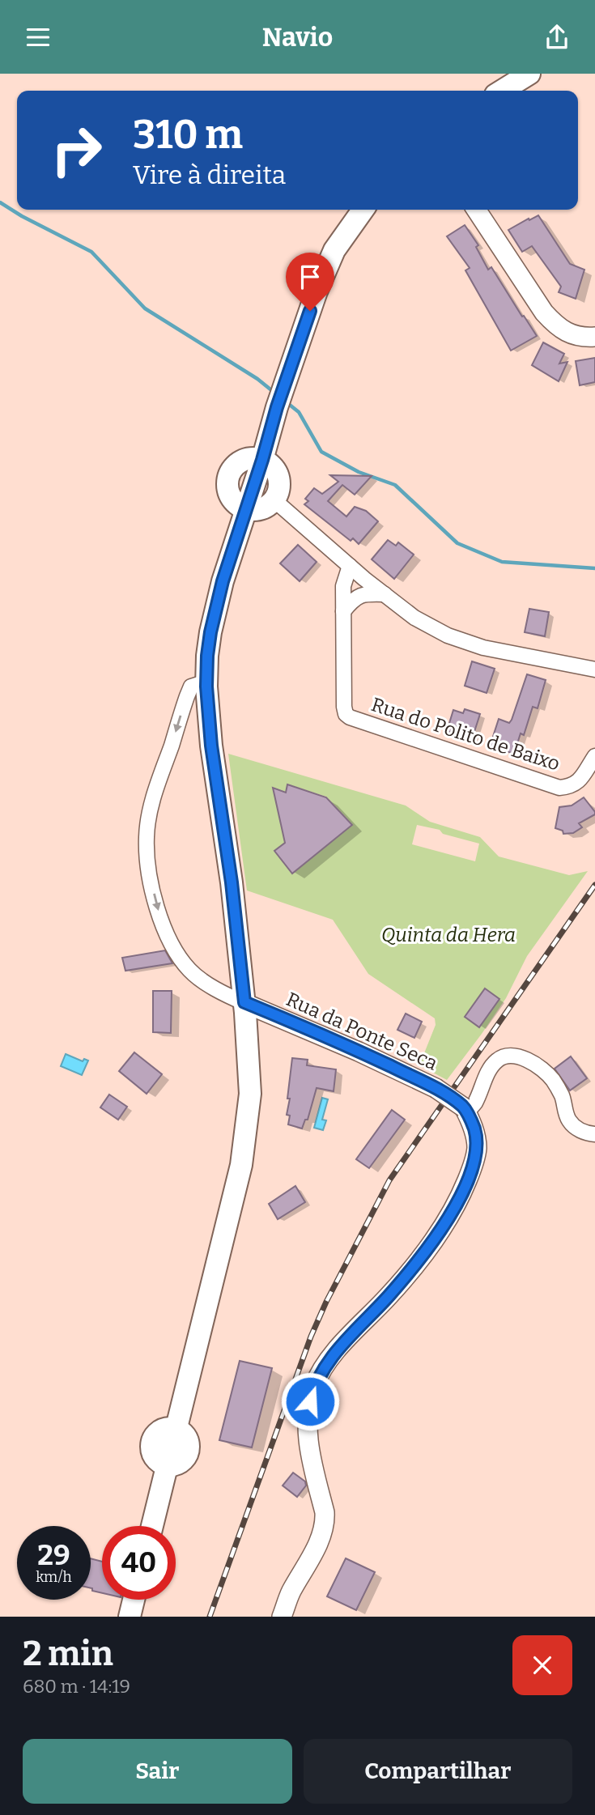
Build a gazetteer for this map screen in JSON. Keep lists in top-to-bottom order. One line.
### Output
{"streets":{"street":["Rua do Polito de Baixo","Rua da Ponte Seca"]},"one_way":["Rua da Ponte Seca"],"parks":["Quinta da Hera"],"page":{"header":"Navio","turn":["310 m","Vire à direita"],"speed":"29 km/h","limit":"40","heading":["2 min","680 m · 14:19"],"buttons":["Sair","Compartilhar"]}}
